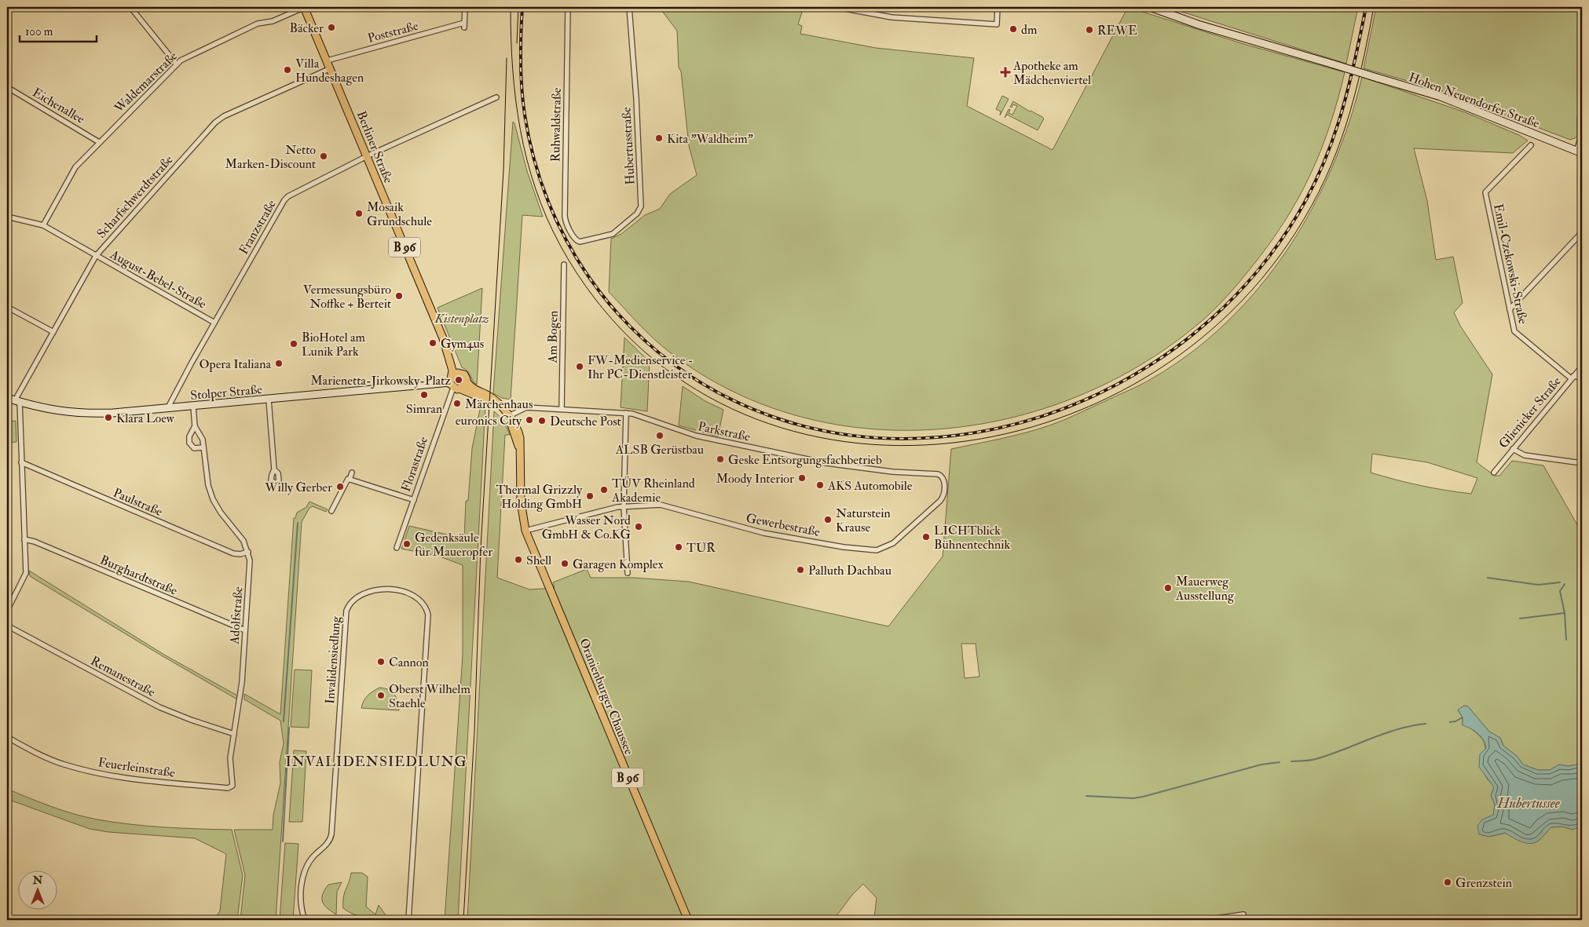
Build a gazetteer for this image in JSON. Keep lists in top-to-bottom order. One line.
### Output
{"streets":{"main road":["Hohen Neuendorfer Straße","Berliner Straße","B 96","Stolper Straße","Oranienburger Chaussee"],"street":["Poststraße","Waldemarstraße","Eichenallee","Ruhwaldstraße","Hubertusstraße","Scharfschwerdtstraße","Franzstraße","Emil-Czekowski-Straße","August-Bebel-Straße","Am Bogen","Glienicker Straße","Parkstraße","Florastraße","Paulstraße","Gewerbestraße","Burghardtstraße","Adolfstraße","Invalidensiedlung","Remanestraße","Feuerleinstraße"]},"crossings":[["Poststraße","Berliner Straße"],["Waldemarstraße","Eichenallee"],["Waldemarstraße","Berliner Straße"],["Waldemarstraße","August-Bebel-Straße"],["Ruhwaldstraße","Hubertusstraße"],["Berliner Straße","Scharfschwerdtstraße"],["Berliner Straße","Franzstraße"],["Berliner Straße","B 96"],["Berliner Straße","Stolper Straße"],["Berliner Straße","Florastraße"],["Scharfschwerdtstraße","August-Bebel-Straße"],["Scharfschwerdtstraße","Stolper Straße"],["Franzstraße","August-Bebel-Straße"],["Franzstraße","Stolper Straße"],["B 96","Stolper Straße"],["B 96","Parkstraße"],["B 96","Florastraße"],["B 96","Gewerbestraße"],["B 96","Oranienburger Chaussee"],["Emil-Czekowski-Straße","Glienicker Straße"],["Am Bogen","Parkstraße"],["Stolper Straße","Florastraße"],["Parkstraße","Gewerbestraße"],["Paulstraße","Adolfstraße"],["Gewerbestraße","Oranienburger Chaussee"],["Burghardtstraße","Adolfstraße"],["Adolfstraße","Remanestraße"],["Adolfstraße","Feuerleinstraße"]],"districts":["INVALIDENSIEDLUNG"],"water":["Hubertussee"],"parks":["Kistenplatz"],"places":{"other":["Bäcker","dm","REWE","Villa Hundeshagen","Kita \"Waldheim\"","Netto Marken-Discount","Mosaik Grundschule","Vermessungsbüro Noffke + Berteit","Gym4us","BioHotel am Lunik Park","Opera Italiana","FW-Medienservice - Ihr PC-Dienstleister","Marienetta-Jirkowsky-Platz","Simran","Märchenhaus","Klara Loew","euronics City","Deutsche Post","ALSB Gerüstbau","Geske Entsorgungsfachbetrieb","Moody Interior","AKS Automobile","Willy Gerber","TÜV Rheinland Akademie","Thermal Grizzly Holding GmbH","Naturstein Krause","Wasser Nord GmbH & Co.KG","LICHTblick Bühnentechnik","Gedenksäule für Maueropfer","TUR","Shell","Garagen Komplex","Palluth Dachbau","Mauerweg Ausstellung","Cannon","Oberst Wilhelm Staehle","Grenzstein"],"health":["Apotheke am Mädchenviertel"]},"scale_bar":"100 m","north":"top"}
